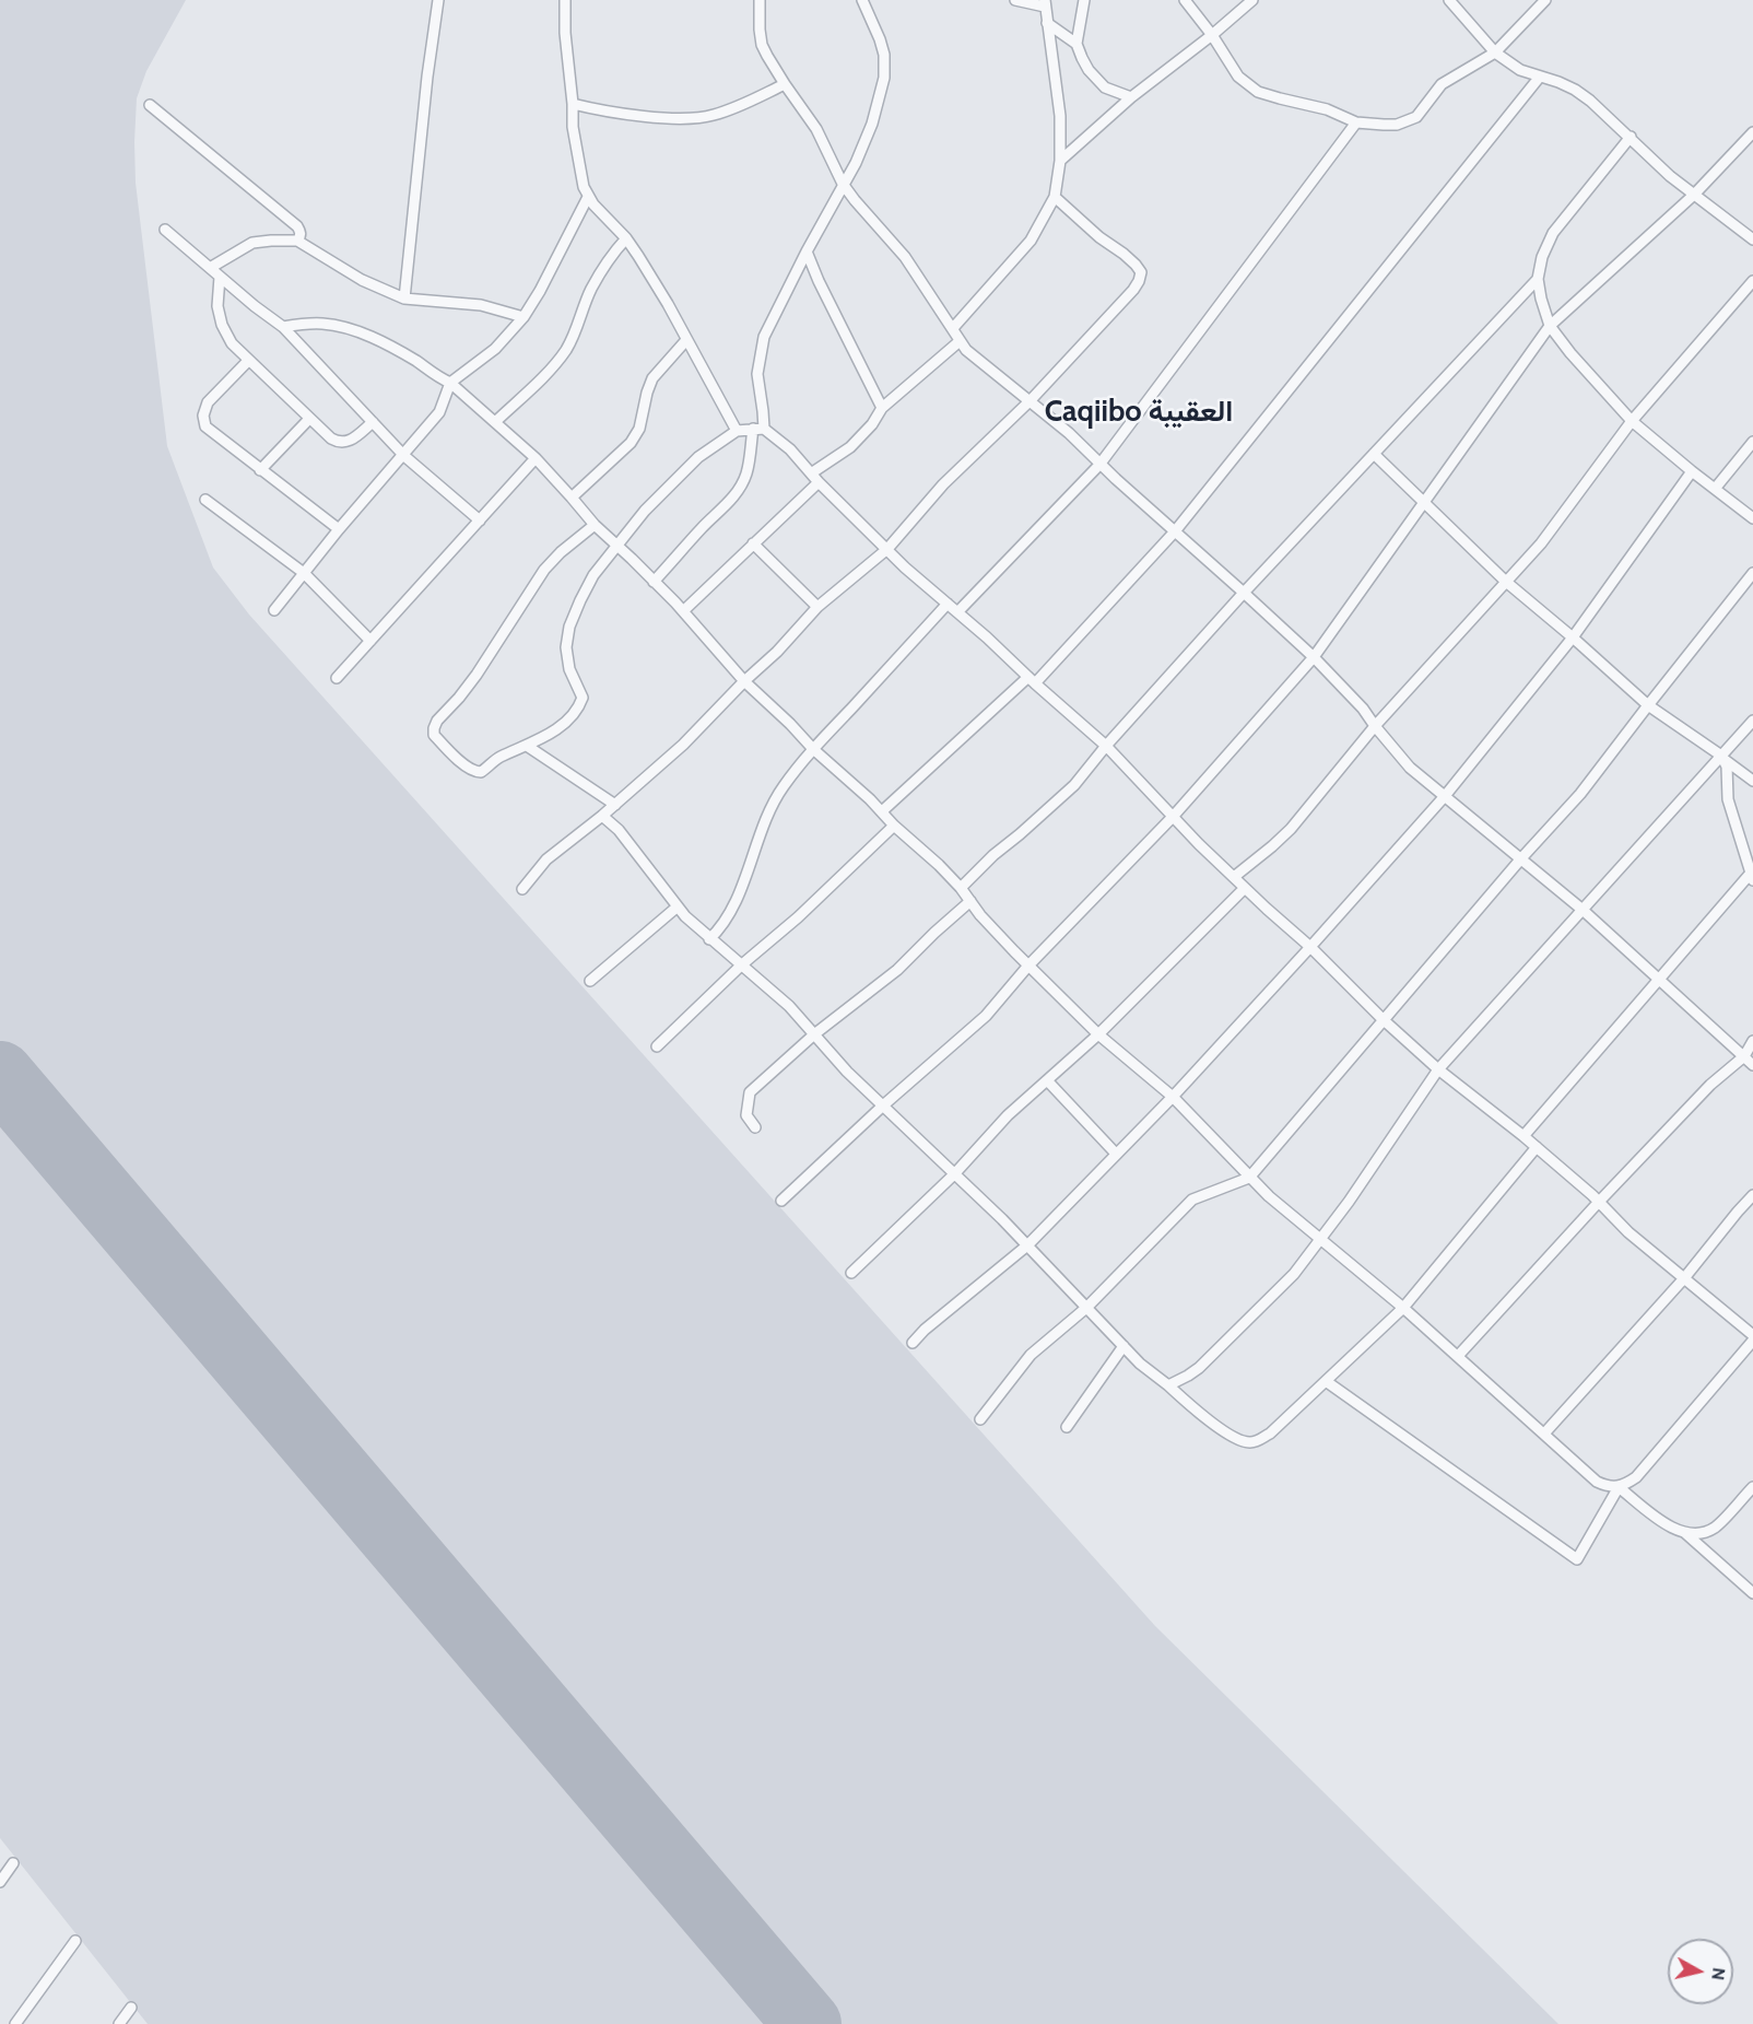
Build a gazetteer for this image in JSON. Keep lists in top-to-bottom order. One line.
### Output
{"districts":["Caqiibo العقيبة"],"north":"right"}
